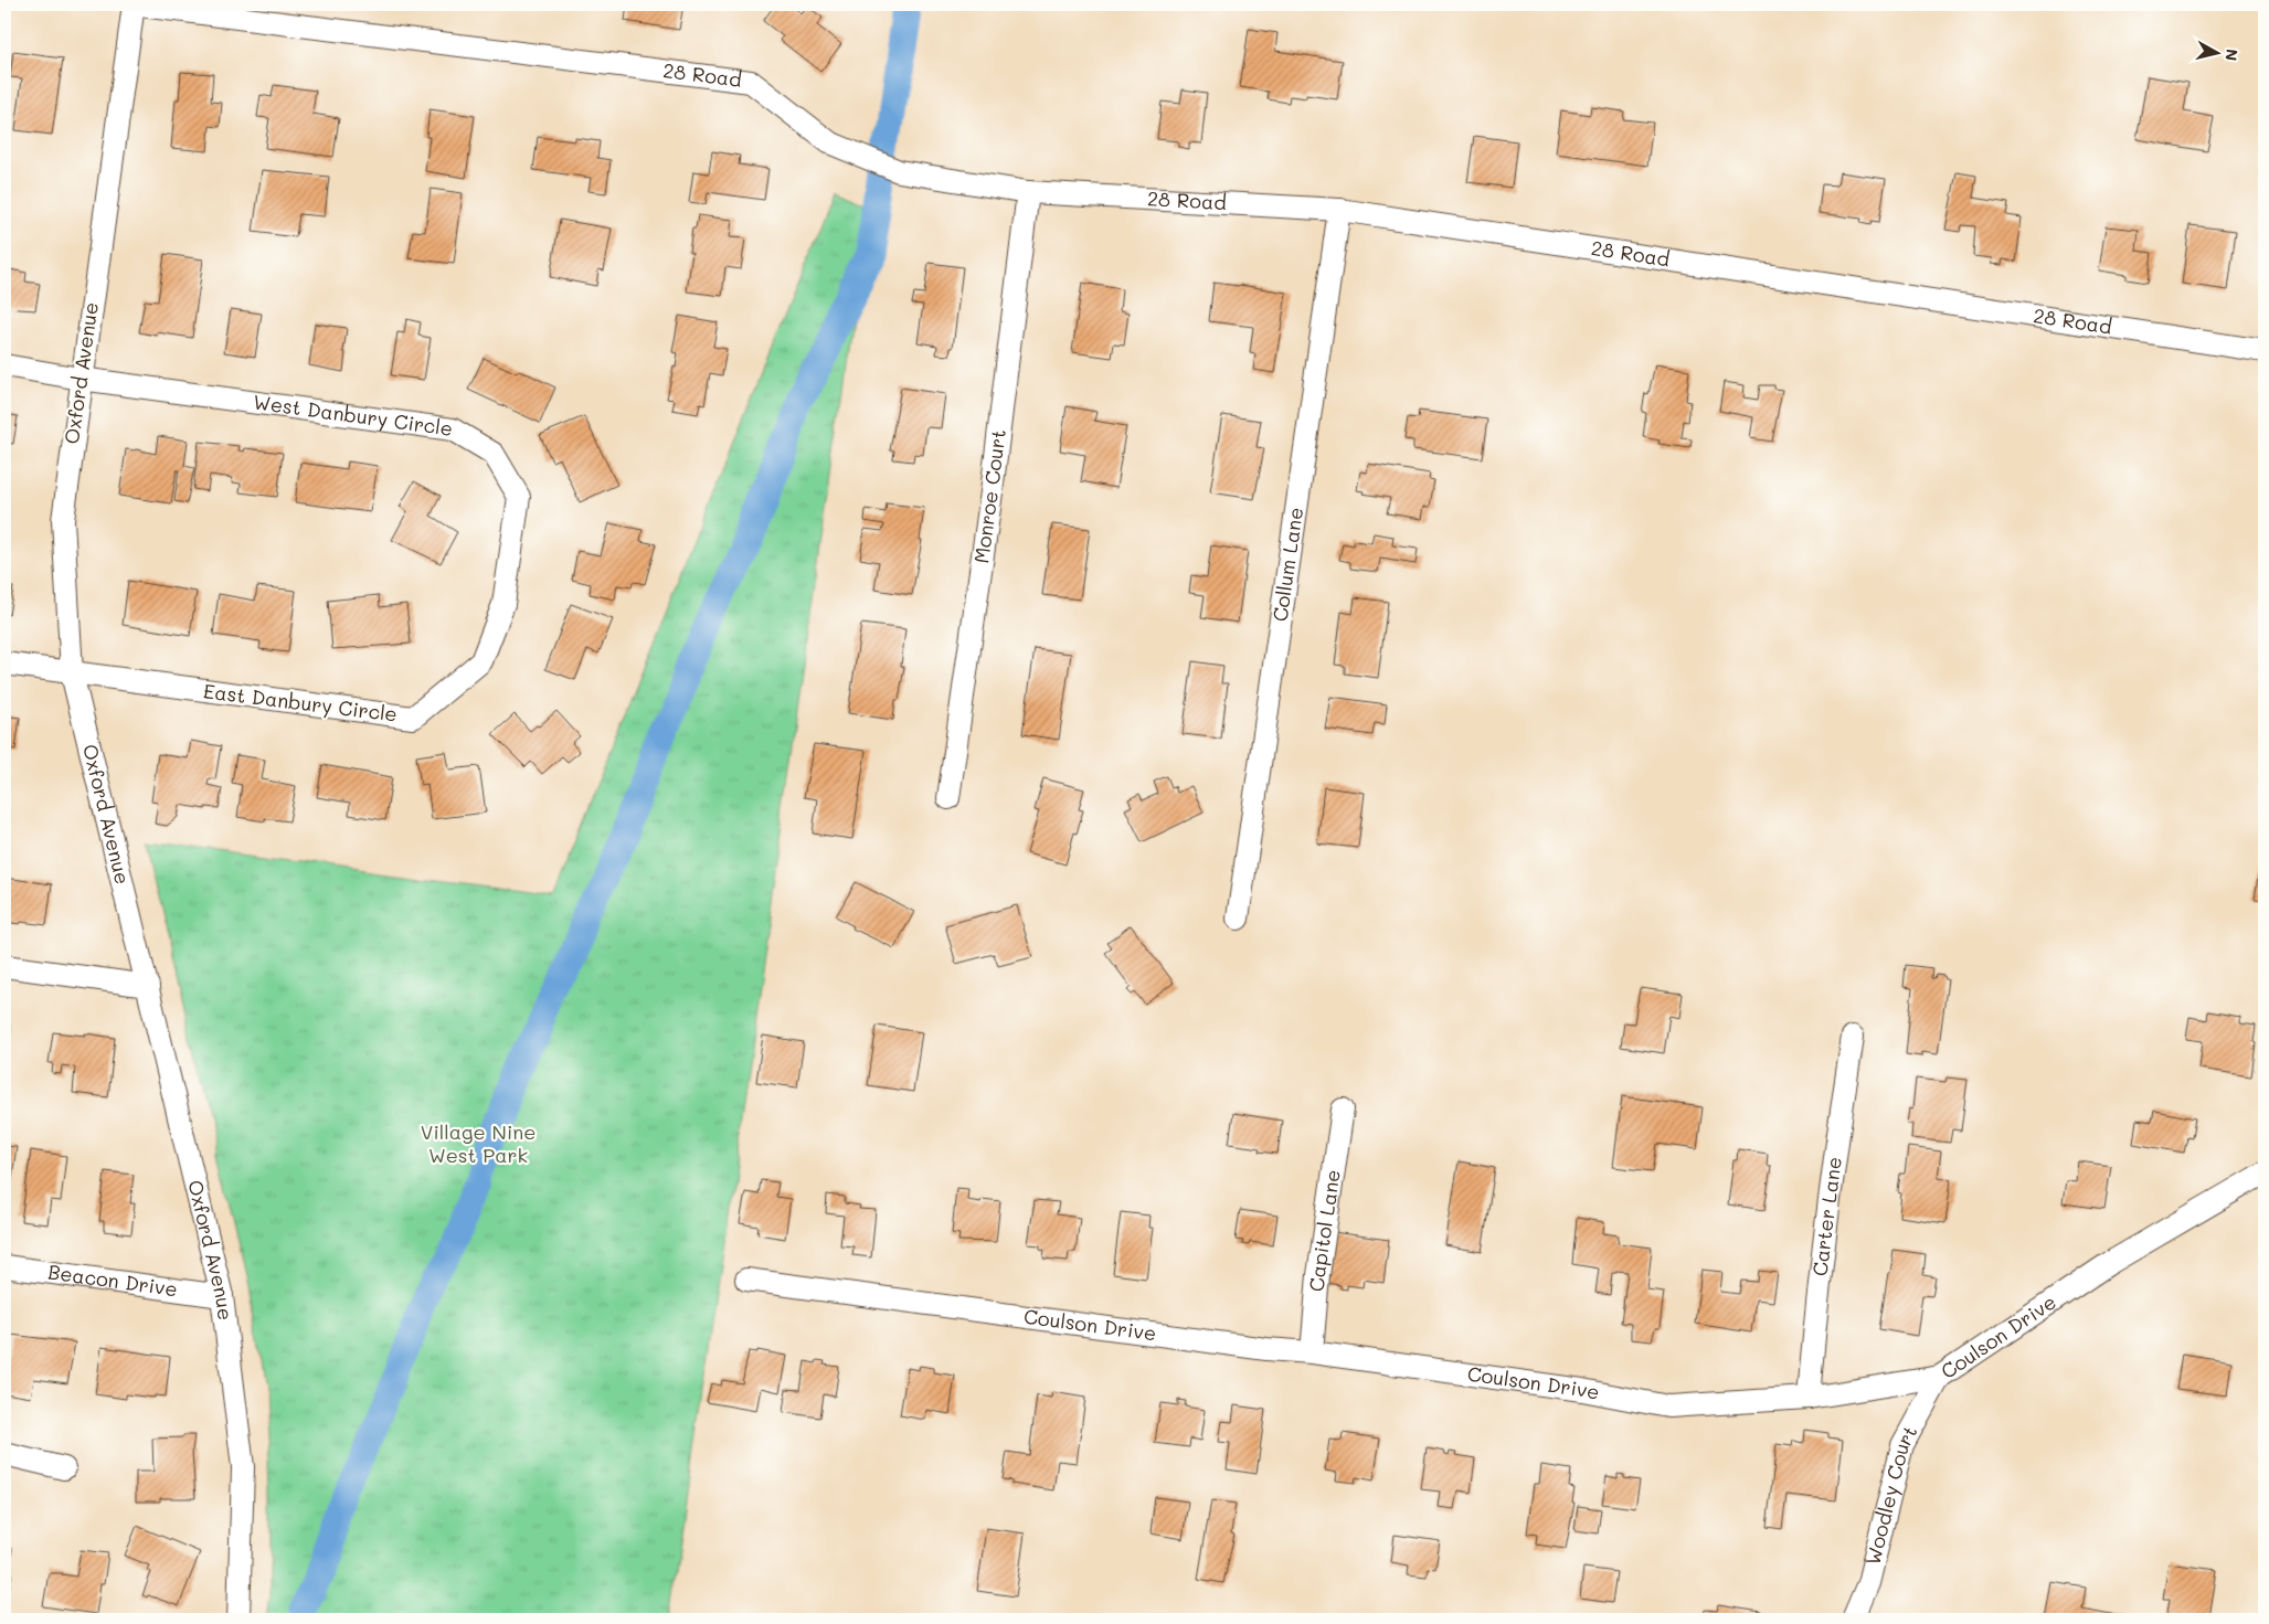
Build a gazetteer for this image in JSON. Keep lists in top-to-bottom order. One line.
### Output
{"streets":{"street":["28 Road","Oxford Avenue","West Danbury Circle","Monroe Court","Collum Lane","East Danbury Circle","Carter Lane","Capitol Lane","Beacon Drive","Coulson Drive","Woodley Court"]},"crossings":[["28 Road","Oxford Avenue"],["28 Road","Monroe Court"],["28 Road","Collum Lane"],["Oxford Avenue","West Danbury Circle"],["Oxford Avenue","East Danbury Circle"],["Oxford Avenue","Beacon Drive"],["West Danbury Circle","East Danbury Circle"],["Carter Lane","Coulson Drive"],["Capitol Lane","Coulson Drive"],["Coulson Drive","Woodley Court"]],"parks":["Village Nine West Park"],"north":"right"}
